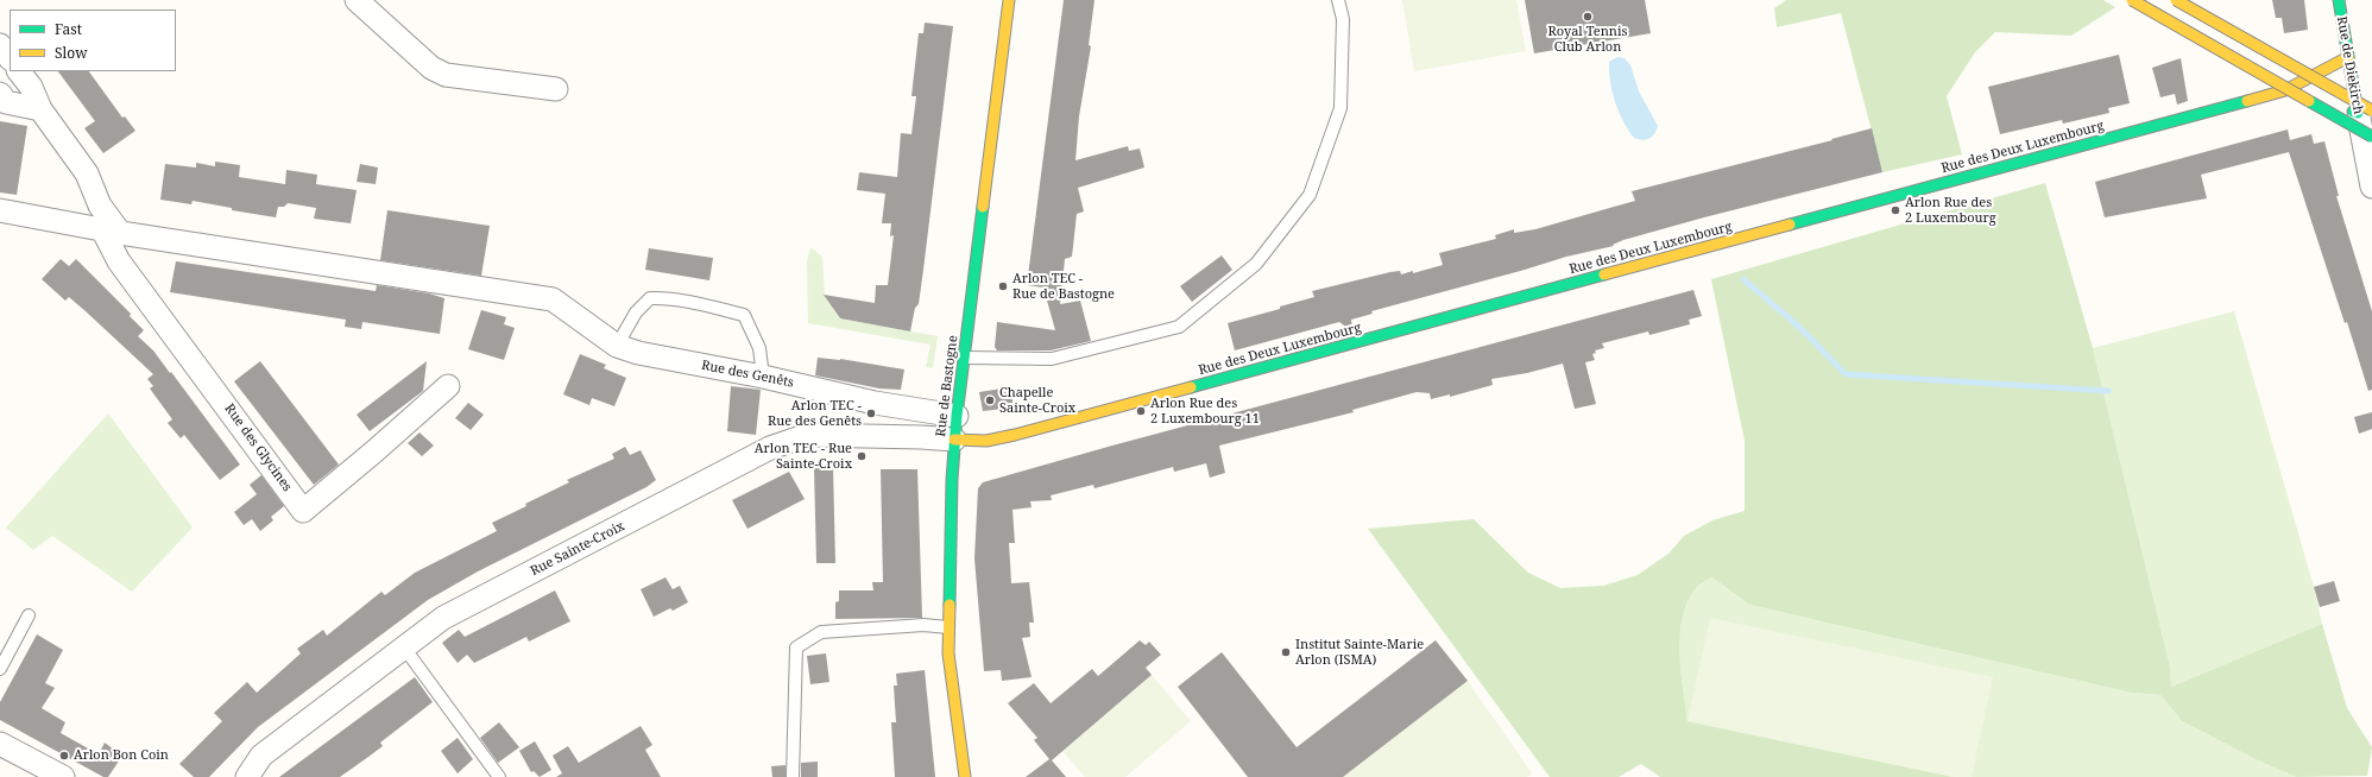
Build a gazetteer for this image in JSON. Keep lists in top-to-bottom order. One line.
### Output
{"streets":{"street":["Rue de Diekirch","Rue des Deux Luxembourg","Rue des Genêts","Rue de Bastogne","Rue des Glycines","Rue Sainte-Croix"]},"crossings":[["Rue de Diekirch","Rue des Deux Luxembourg"],["Rue des Deux Luxembourg","Rue de Bastogne"],["Rue des Deux Luxembourg","Rue Sainte-Croix"],["Rue des Genêts","Rue de Bastogne"],["Rue des Genêts","Rue des Glycines"],["Rue de Bastogne","Rue Sainte-Croix"]],"places":["Royal Tennis Club Arlon","Arlon Rue des 2 Luxembourg","Arlon TEC - Rue de Bastogne","Chapelle Sainte-Croix","Arlon Rue des 2 Luxembourg 11","Arlon TEC - Rue des Genêts","Arlon TEC - Rue Sainte-Croix","Institut Sainte-Marie Arlon (ISMA)","Arlon Bon Coin"],"legend":["Fast","Slow"]}
